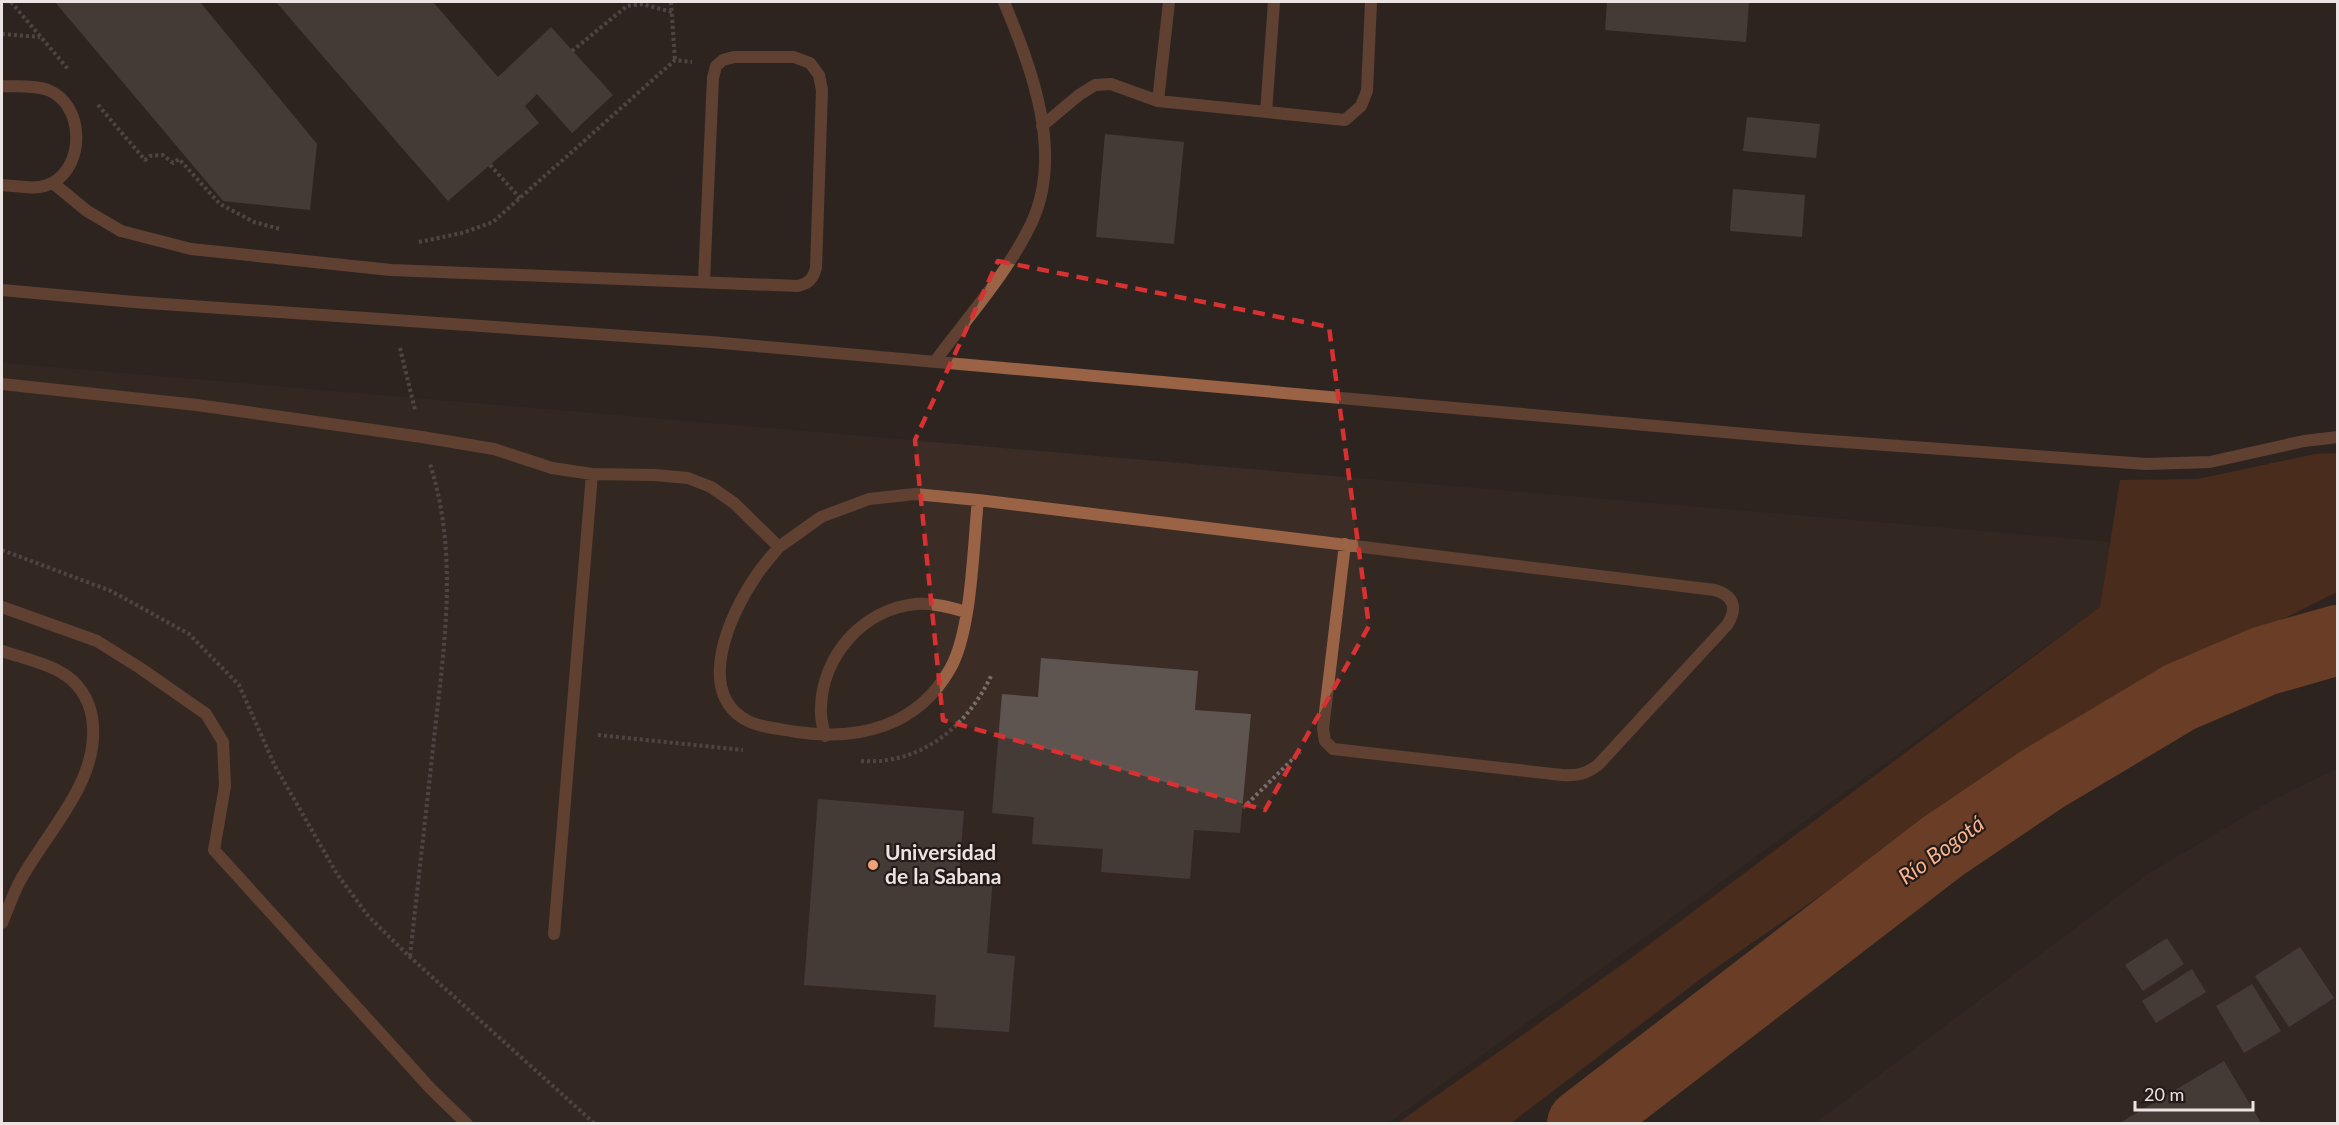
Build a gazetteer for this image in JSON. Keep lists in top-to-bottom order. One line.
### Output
{"water":["Río Bogotá"],"places":["Universidad de la Sabana"],"scale_bar":"20 m"}
